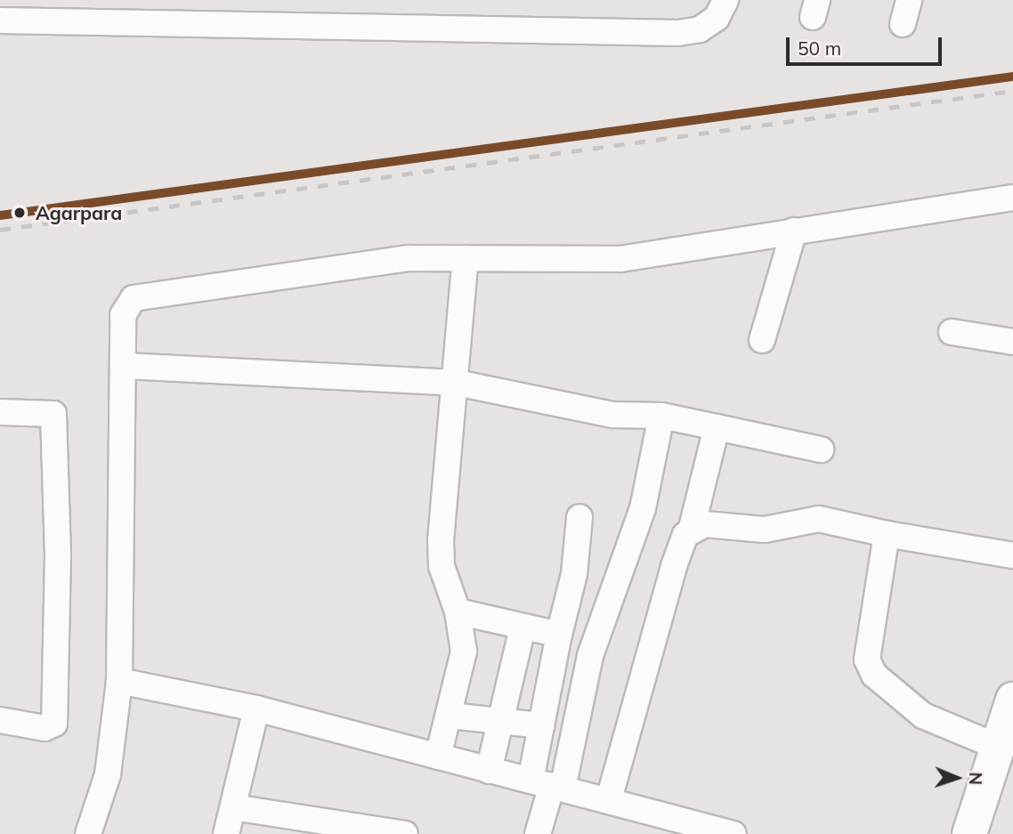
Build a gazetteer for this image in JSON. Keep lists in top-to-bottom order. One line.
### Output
{"places":["Agarpara"],"scale_bar":"50 m","north":"right"}
